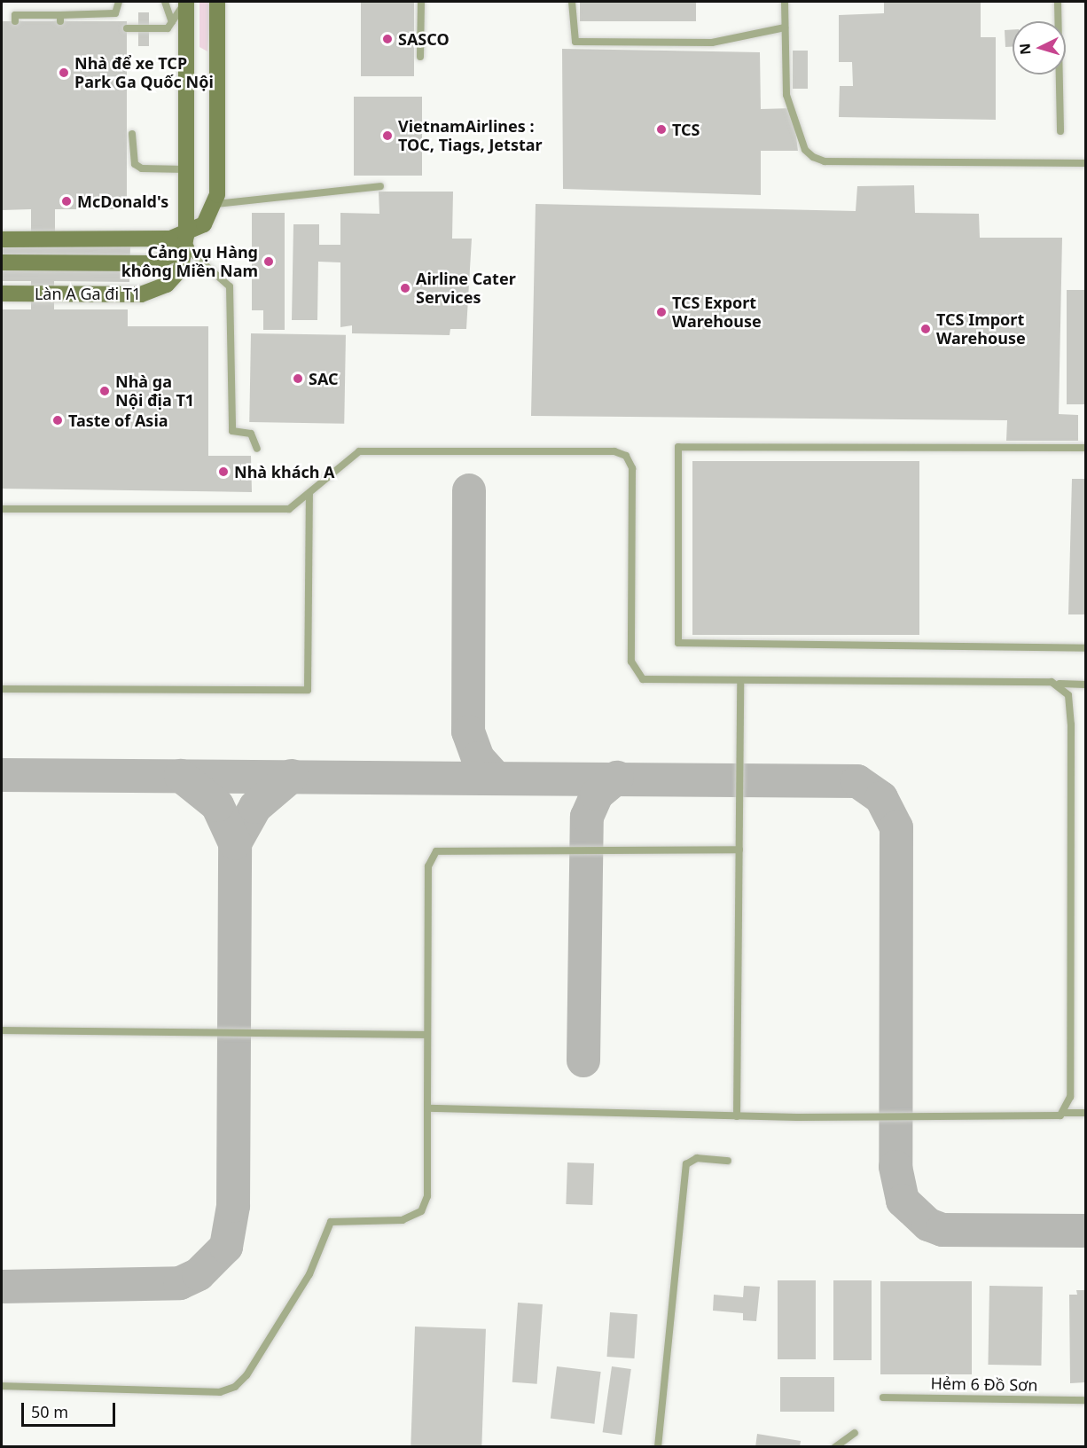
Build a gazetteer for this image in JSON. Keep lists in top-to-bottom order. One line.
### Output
{"streets":{"street":["Làn A Ga đi T1"],"lane":["Hẻm 6 Đồ Sơn"]},"places":["SASCO","Nhà để xe TCP Park Ga Quốc Nội","TCS","VietnamAirlines : TOC, Tiags, Jetstar","McDonald's","Cảng vụ Hàng không Miền Nam","Airline Cater Services","TCS Export Warehouse","TCS Import Warehouse","SAC","Nhà ga Nội địa T1","Taste of Asia","Nhà khách A"],"scale_bar":"50 m","north":"left"}
